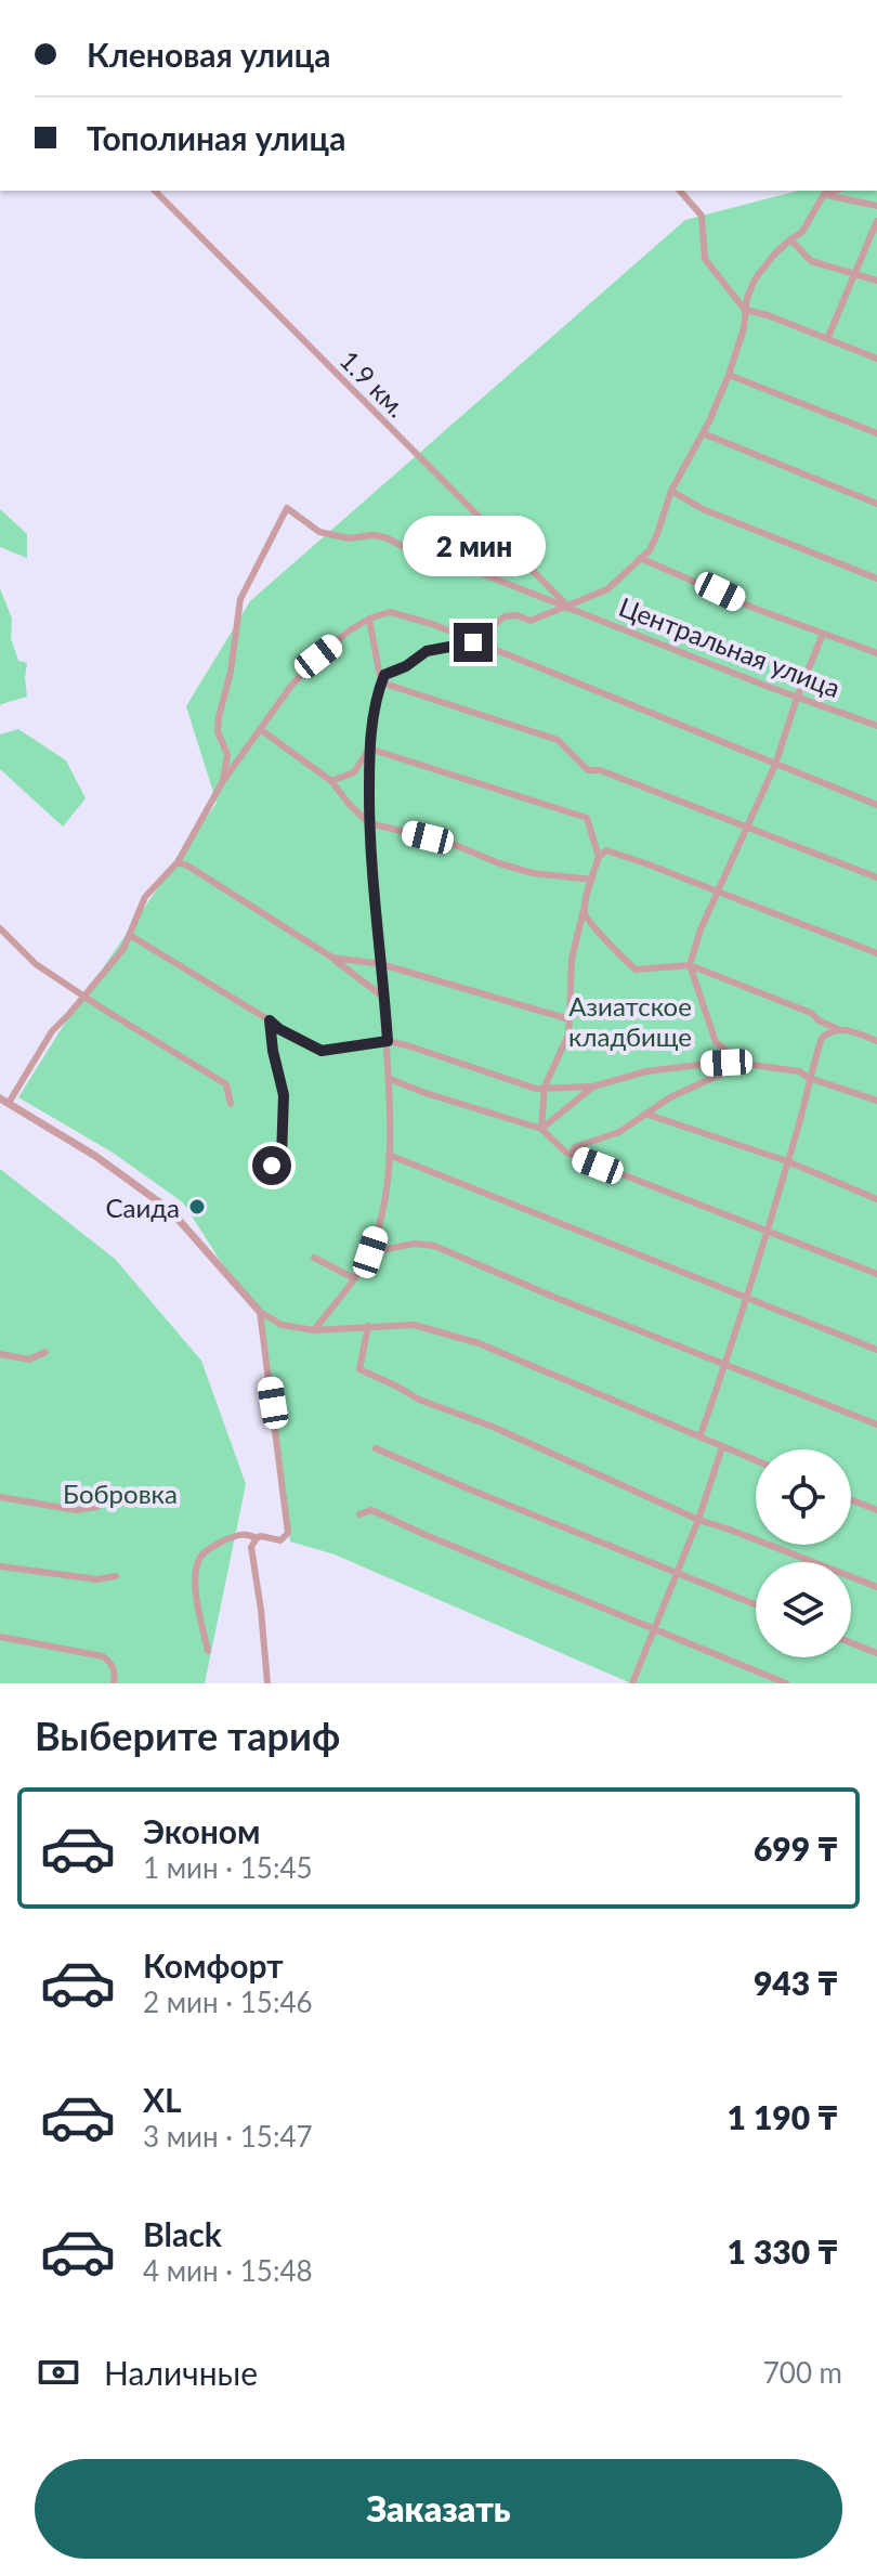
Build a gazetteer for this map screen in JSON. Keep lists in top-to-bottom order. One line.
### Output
{"streets":{"street":["1.9 км.","Центральная улица"]},"crossings":[["1.9 км.","Центральная улица"]],"parks":["Азиатское кладбище","Бобровка"],"places":["Саида"],"page":{"banner":["Кленовая улица","Тополиная улица"],"bubble":"2 мин","heading":"Выберите тариф","list":[{"name":"Эконом","note":"1 мин · 15:45","value":"699 ₸"},{"name":"Комфорт","note":"2 мин · 15:46","value":"943 ₸"},{"name":"XL","note":"3 мин · 15:47","value":"1 190 ₸"},{"name":"Black","note":"4 мин · 15:48","value":"1 330 ₸"}],"pay":["Наличные","700 m"],"buttons":"Заказать"}}
